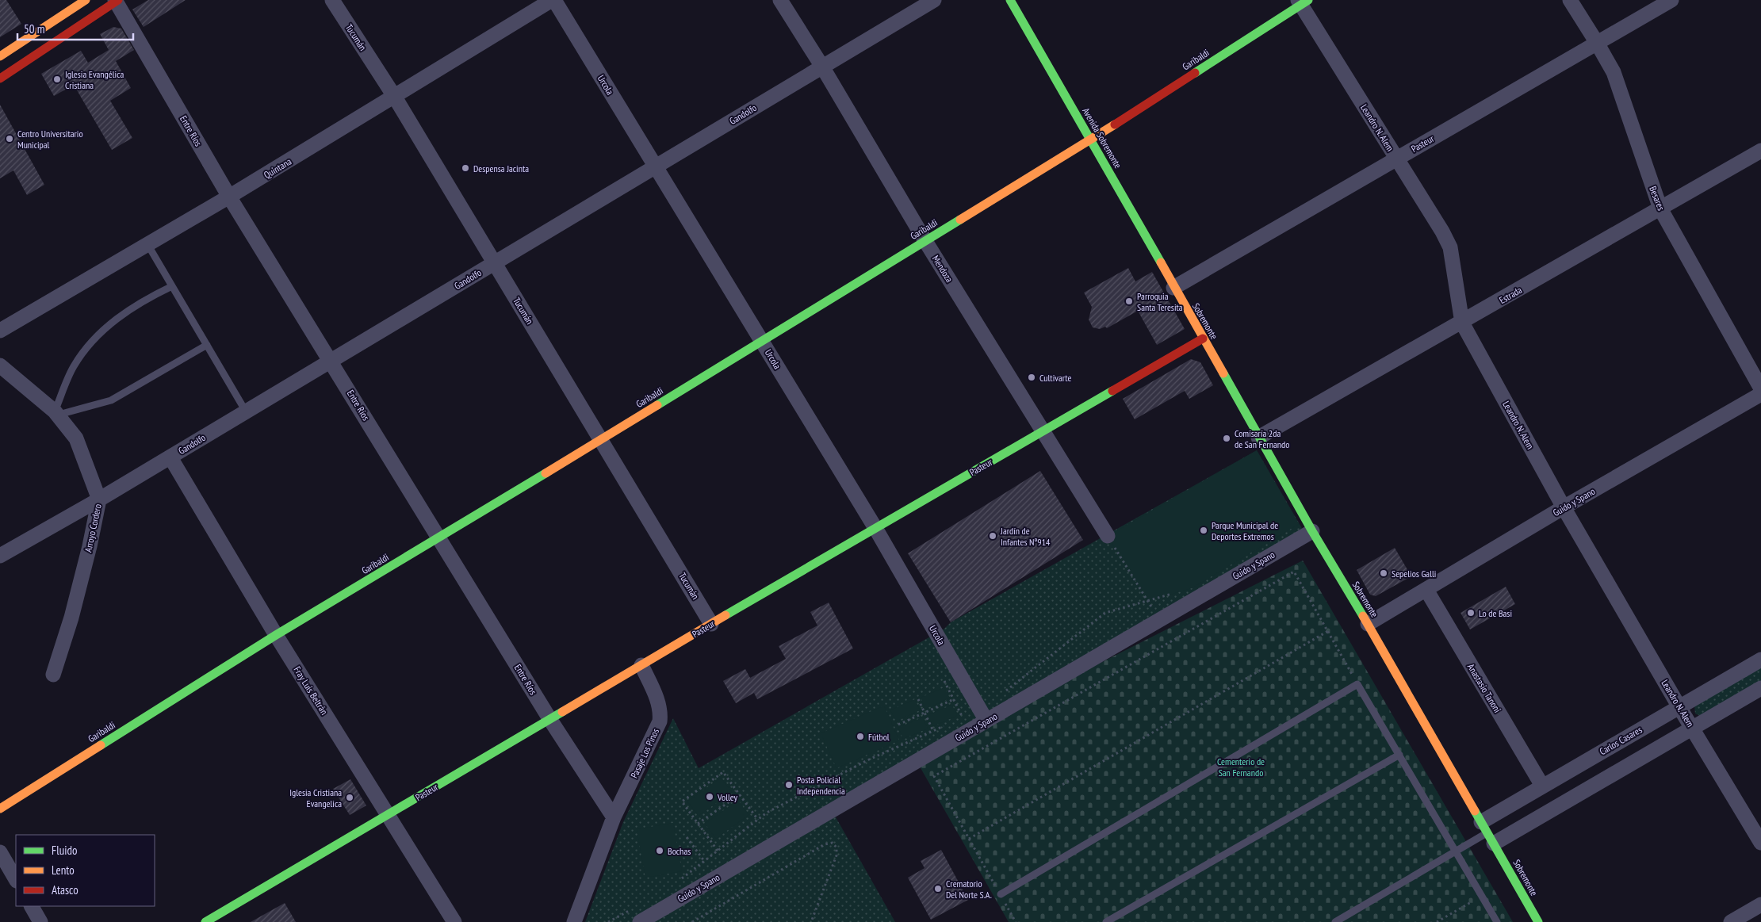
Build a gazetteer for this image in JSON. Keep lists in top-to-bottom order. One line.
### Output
{"streets":{"street":["Tucumán","Garibaldi","Urcola","Gandolfo","Leandro N. Alem","Entre Ríos","Avenida Sobremonte","Pasteur","Quintana","Besares","Mendoza","Estrada","Sobremonte","Guido y Spano","Arroyo Cordero","Anastasio Tanoni","Fray Luis Beltrán","Carlos Casares","Pasaje Los Pinos"]},"crossings":[["Tucumán","Garibaldi"],["Tucumán","Gandolfo"],["Tucumán","Pasteur"],["Tucumán","Quintana"],["Garibaldi","Urcola"],["Garibaldi","Leandro N. Alem"],["Garibaldi","Entre Ríos"],["Garibaldi","Avenida Sobremonte"],["Garibaldi","Mendoza"],["Garibaldi","Fray Luis Beltrán"],["Urcola","Gandolfo"],["Urcola","Pasteur"],["Urcola","Quintana"],["Urcola","Guido y Spano"],["Gandolfo","Entre Ríos"],["Gandolfo","Mendoza"],["Gandolfo","Arroyo Cordero"],["Gandolfo","Fray Luis Beltrán"],["Leandro N. Alem","Pasteur"],["Leandro N. Alem","Estrada"],["Leandro N. Alem","Guido y Spano"],["Leandro N. Alem","Carlos Casares"],["Entre Ríos","Pasteur"],["Entre Ríos","Quintana"],["Entre Ríos","Pasaje Los Pinos"],["Avenida Sobremonte","Pasteur"],["Avenida Sobremonte","Sobremonte"],["Pasteur","Besares"],["Pasteur","Mendoza"],["Pasteur","Sobremonte"],["Pasteur","Fray Luis Beltrán"],["Pasteur","Pasaje Los Pinos"],["Besares","Estrada"],["Estrada","Sobremonte"],["Sobremonte","Guido y Spano"],["Sobremonte","Carlos Casares"],["Guido y Spano","Anastasio Tanoni"],["Anastasio Tanoni","Carlos Casares"]],"parks":["Cementerio de San Fernando"],"places":["Iglesia Evangélica Cristiana","Centro Universitario Municipal","Despensa Jacinta","Parroquia Santa Teresita","Cultivarte","Comisaría 2da de San Fernando","Parque Municipal de Deportes Extremos","Jardín de Infantes Nº914","Sepelios Galli","Lo de Basi","Fútbol","Posta Policial Independencia","Volley","Iglesia Cristiana Evangelica","Bochas","Crematorio Del Norte S.A."],"legend":["Fluido","Lento","Atasco"],"scale_bar":"50 m"}
